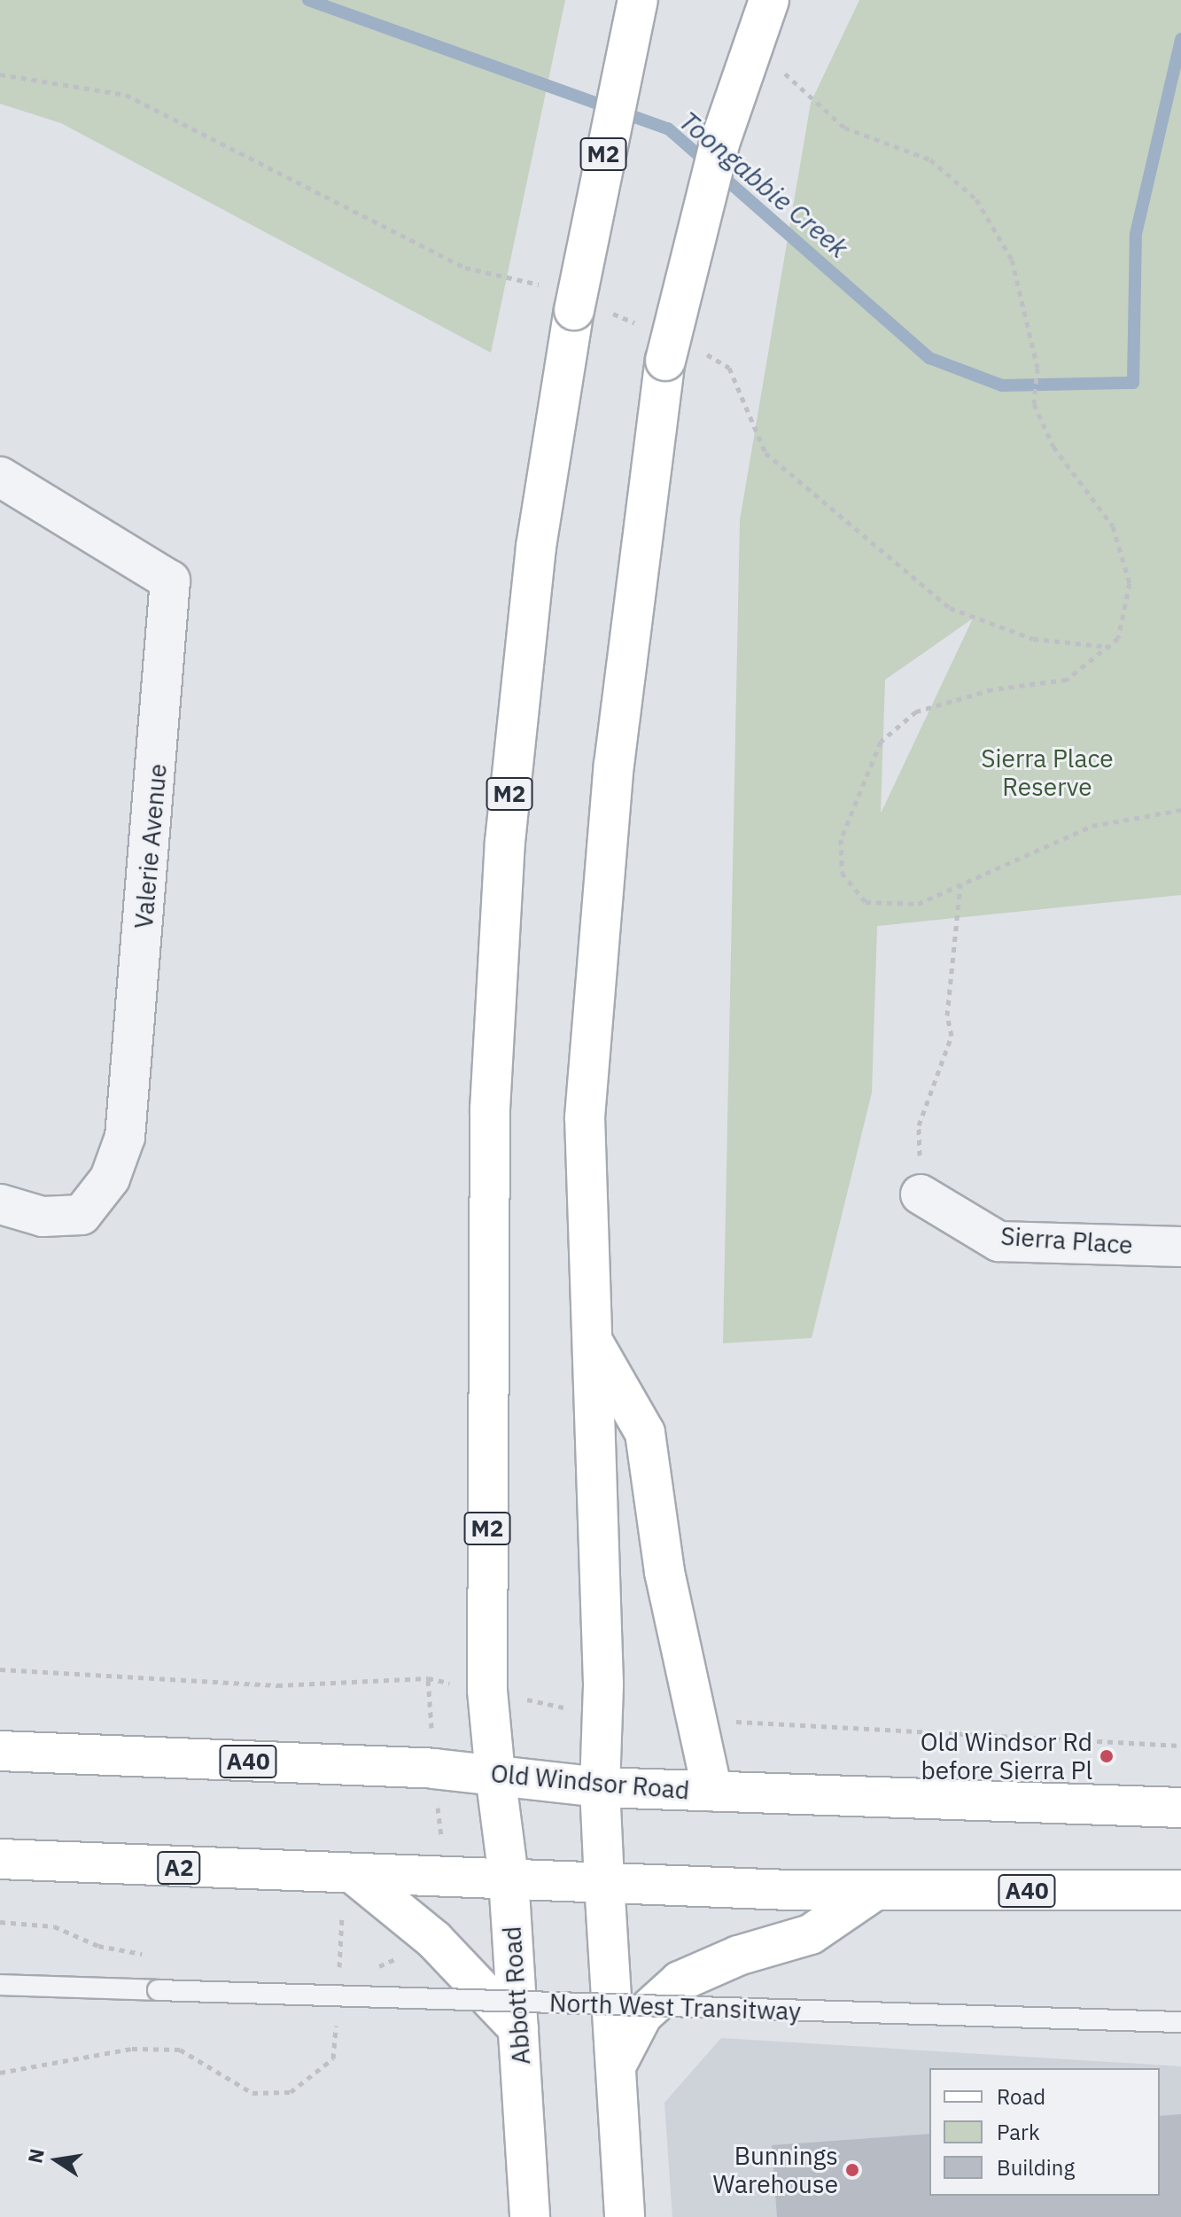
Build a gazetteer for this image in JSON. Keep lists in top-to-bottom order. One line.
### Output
{"streets":{"main road":["M2","A40","Old Windsor Road","A2","Abbott Road"],"street":["Valerie Avenue","Sierra Place"],"lane":["North West Transitway"]},"crossings":[["M2","Old Windsor Road"],["M2","Abbott Road"],["A40","A2"],["Old Windsor Road","Abbott Road"],["A2","Abbott Road"]],"water":["Toongabbie Creek"],"parks":["Sierra Place Reserve"],"places":["Old Windsor Rd before Sierra Pl","Bunnings Warehouse"],"legend":["Road","Park","Building"],"north":"left"}
